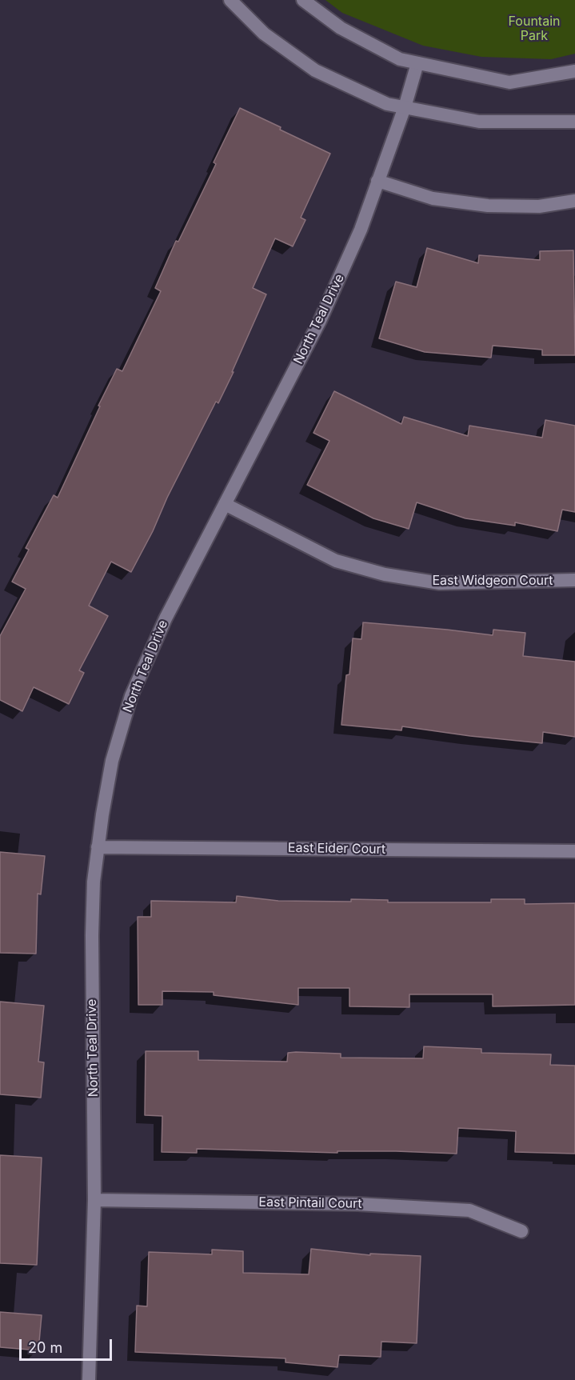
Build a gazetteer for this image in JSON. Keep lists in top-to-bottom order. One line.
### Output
{"streets":{"street":["North Teal Drive","East Widgeon Court","East Eider Court","East Pintail Court"]},"crossings":[["North Teal Drive","East Widgeon Court"],["North Teal Drive","East Eider Court"],["North Teal Drive","East Pintail Court"]],"parks":["Fountain Park"],"scale_bar":"20 m"}
